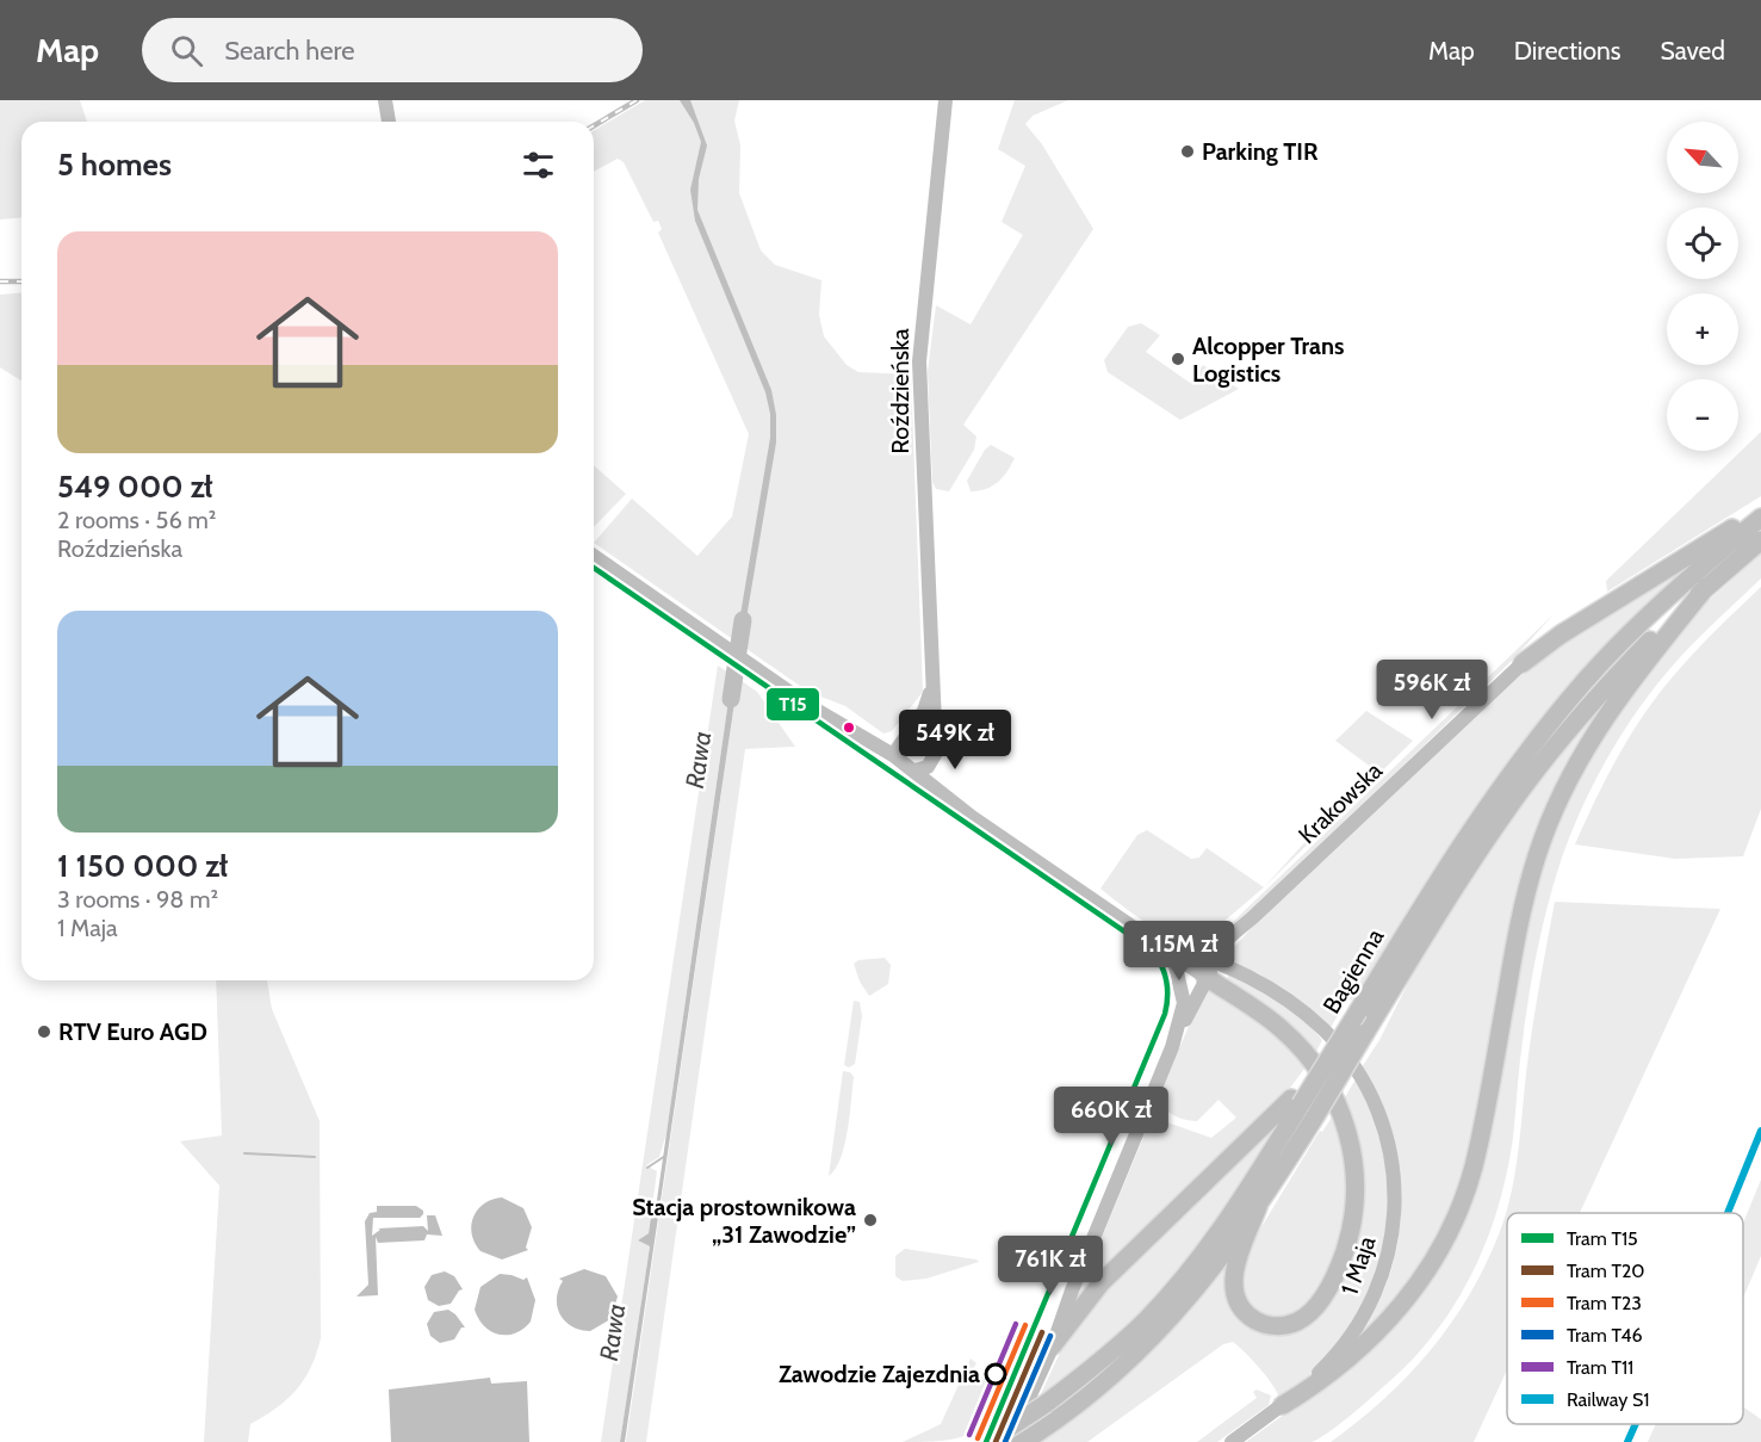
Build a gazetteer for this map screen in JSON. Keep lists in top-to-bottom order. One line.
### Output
{"streets":{"main road":["Bagienna"],"street":["Roździeńska","Krakowska","1 Maja"]},"crossings":[["Krakowska","1 Maja"],["Bagienna","1 Maja"]],"water":["Rawa"],"places":["Parking TIR","Alcopper Trans Logistics","RTV Euro AGD","Stacja prostownikowa „31 Zawodzie”","Zawodzie Zajezdnia"],"lines":["tram line T15","rail line S1","tram line T11","tram line T23","tram line T20","tram line T46"],"legend":["Tram T15","Tram T20","Tram T23","Tram T46","Tram T11","Railway S1"],"north":"top left","page":{"header":"Map","search":"Search here","nav":["Map","Directions","Saved"],"map_buttons":["+","−"],"heading":"5 homes","list":[{"name":"549 000 zł","note":"2 rooms · 56 m² · Roździeńska"},{"name":"1 150 000 zł","note":"3 rooms · 98 m² · 1 Maja"}],"price":["596K zł","549K zł","1.15M zł","660K zł","761K zł"]}}
